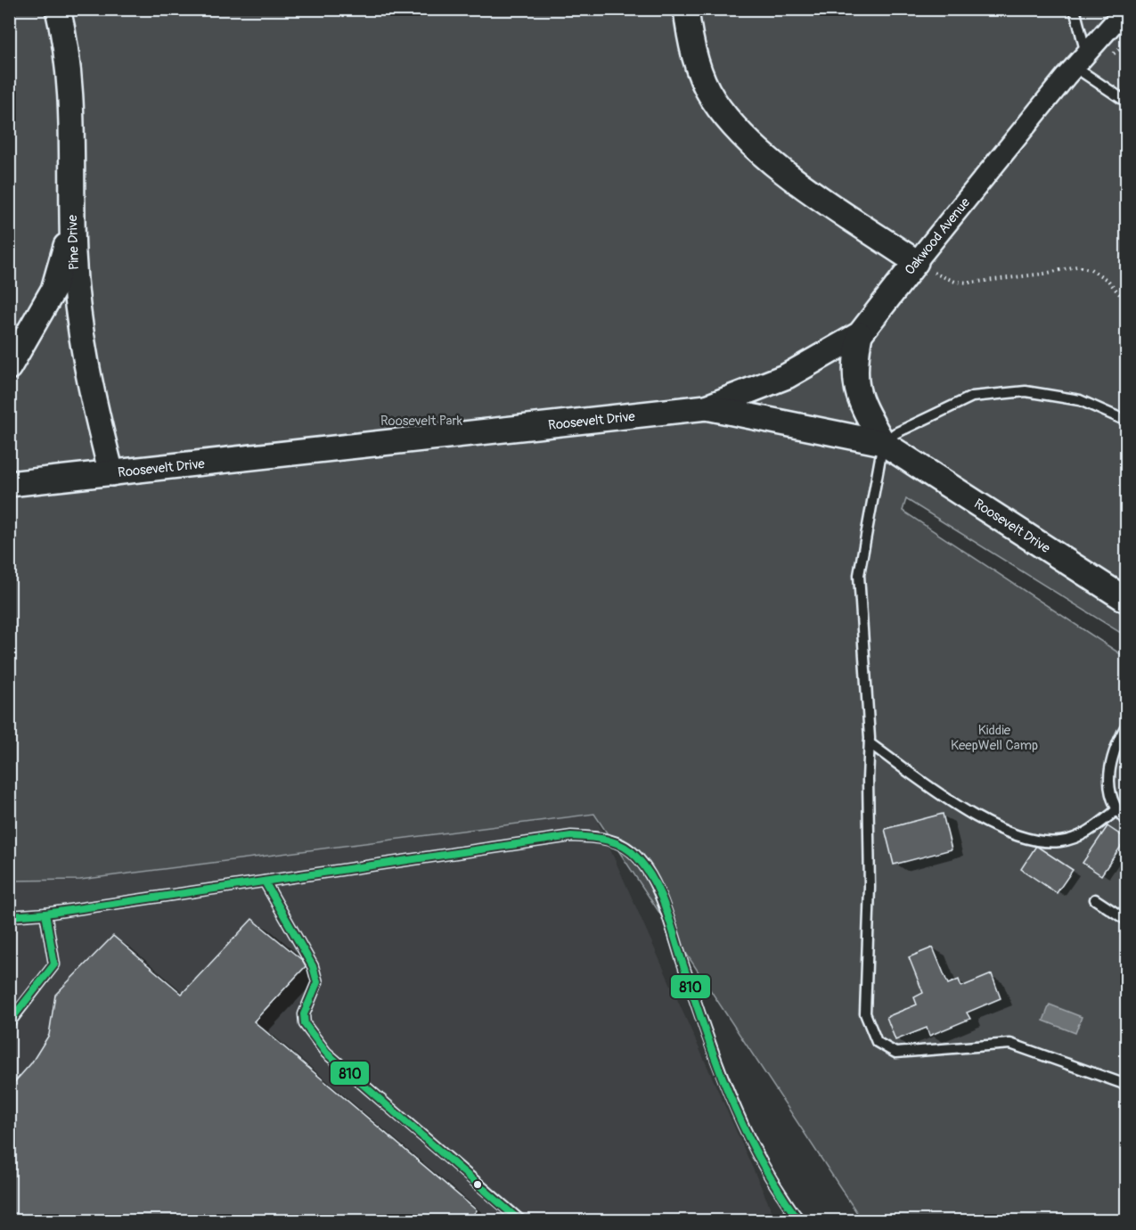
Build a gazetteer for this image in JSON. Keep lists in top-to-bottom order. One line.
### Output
{"streets":{"street":["Oakwood Avenue","Pine Drive","Roosevelt Drive"]},"crossings":[["Oakwood Avenue","Roosevelt Drive"],["Pine Drive","Roosevelt Drive"]],"parks":["Roosevelt Park","Kiddie KeepWell Camp"],"lines":["transit line 810"]}
